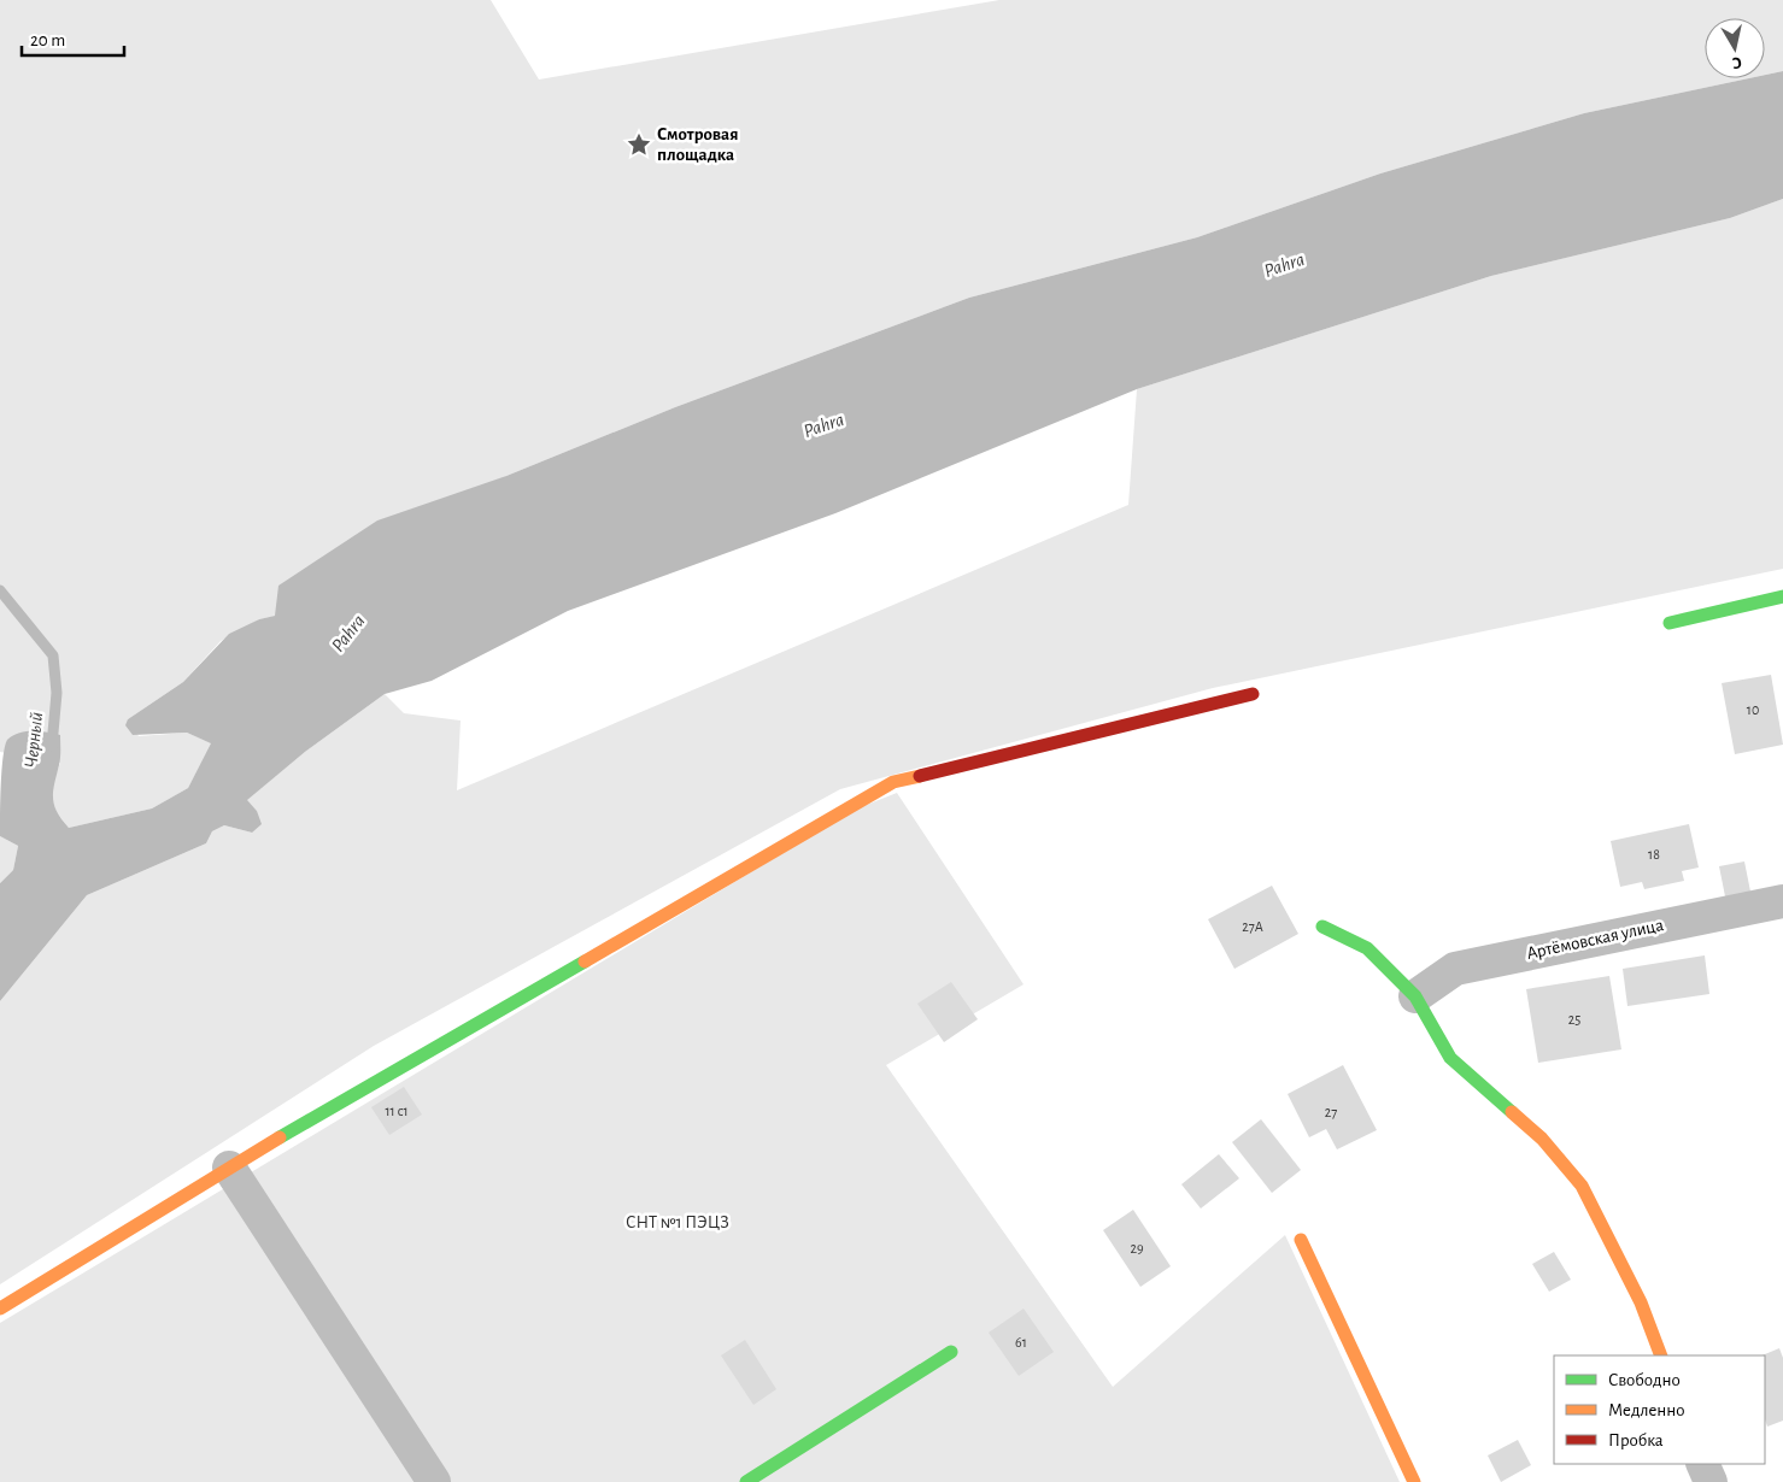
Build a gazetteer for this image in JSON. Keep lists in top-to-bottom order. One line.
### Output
{"streets":{"street":["Артёмовская улица"]},"water":["Pahra","Черный"],"parks":["СНТ №1 ПЭЦЗ"],"places":{"place":["Смотровая площадка"]},"house_numbers":["10","18","27А","25","11 с1","27","29","61"],"legend":["Свободно","Медленно","Пробка"],"scale_bar":"20 m","north":"bottom"}
